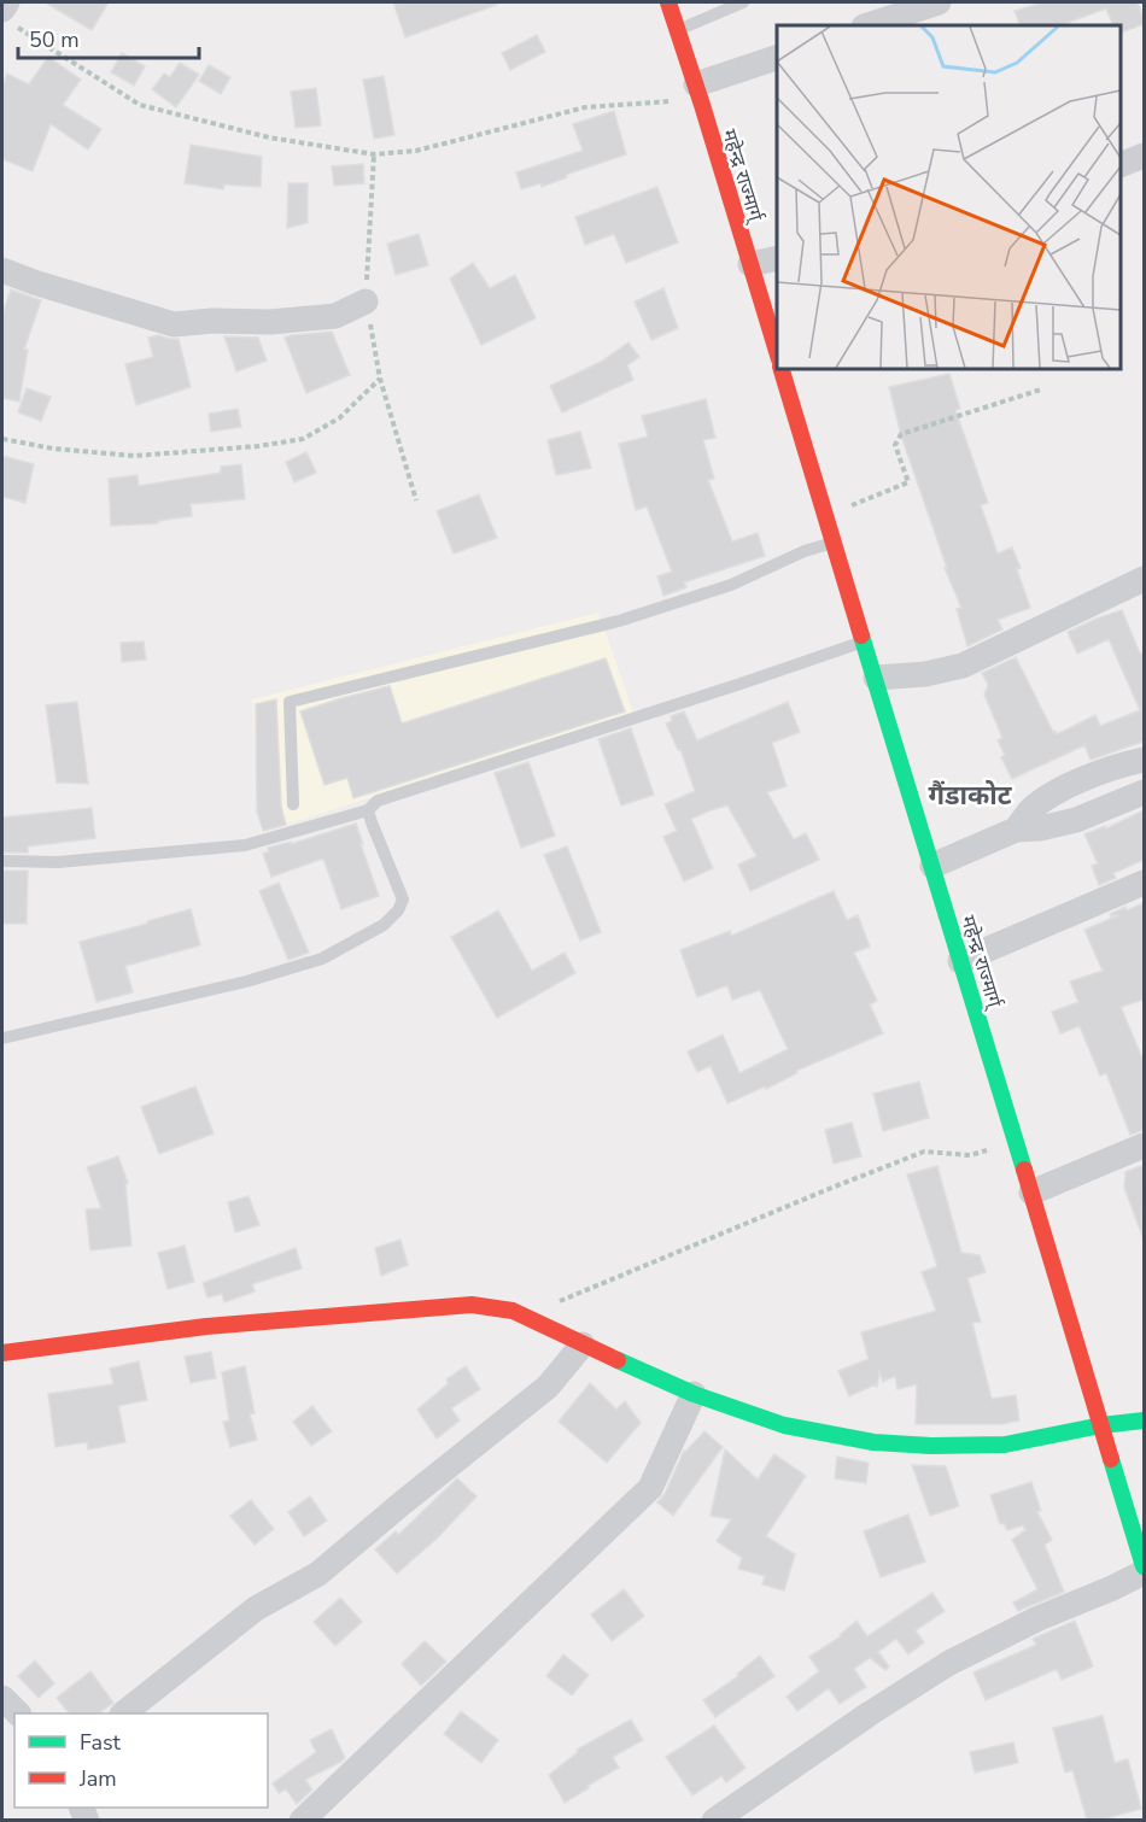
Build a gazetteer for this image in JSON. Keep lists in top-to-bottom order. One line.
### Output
{"streets":{"main road":["महेन्द्र राज्मार्ग्"]},"districts":["गैंडाकोट"],"legend":["Fast","Jam"],"scale_bar":"50 m"}
